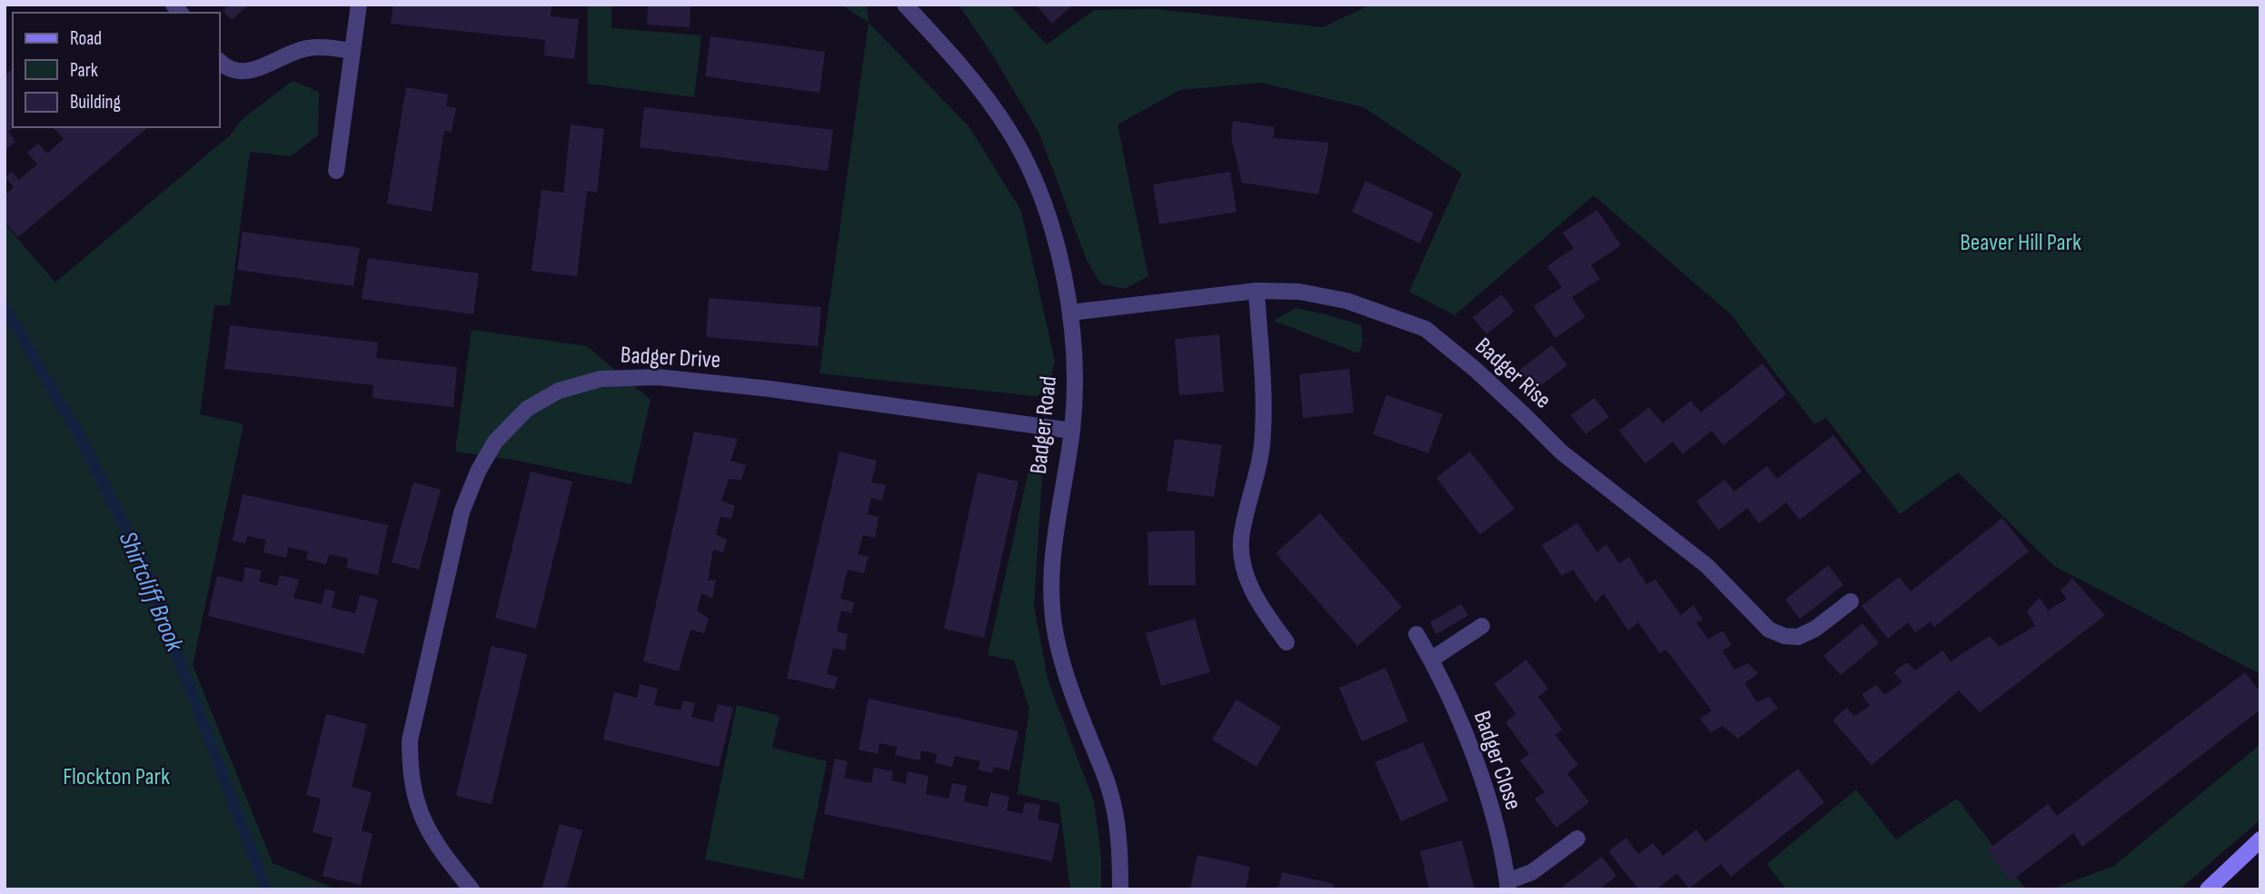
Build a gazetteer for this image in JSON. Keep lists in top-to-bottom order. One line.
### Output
{"streets":{"street":["Badger Drive","Badger Rise","Badger Road","Badger Close"]},"crossings":[["Badger Drive","Badger Road"],["Badger Rise","Badger Road"]],"water":["Shirtcliff Brook"],"parks":["Beaver Hill Park","Flockton Park"],"legend":["Road","Park","Building"]}
